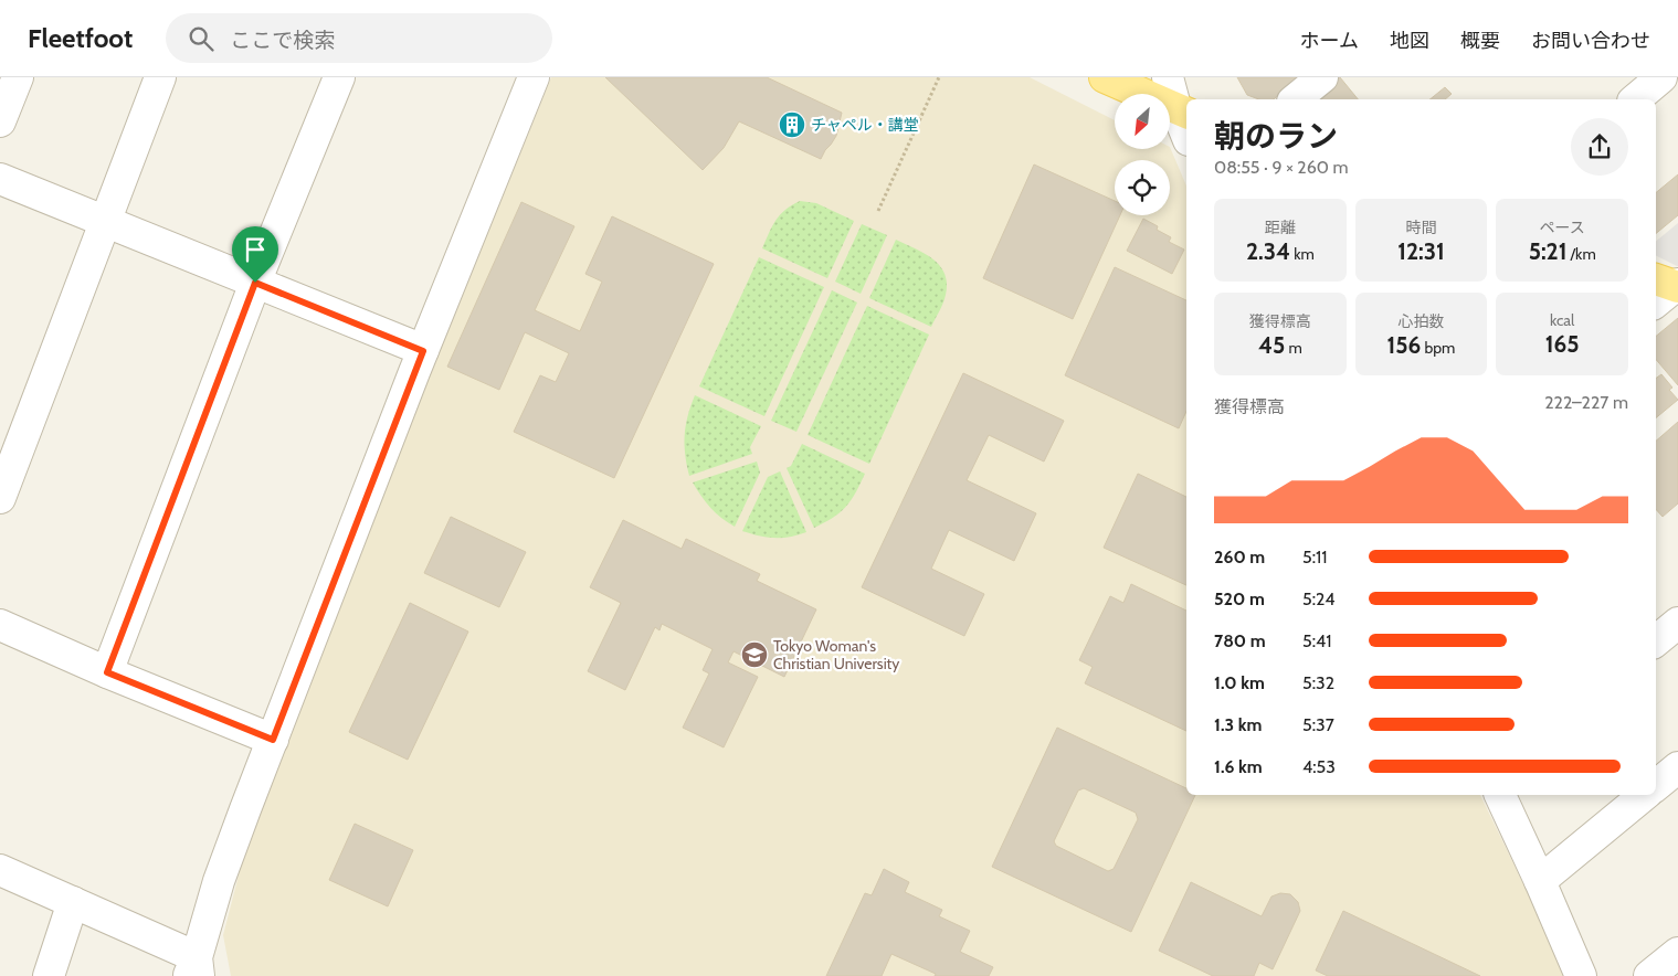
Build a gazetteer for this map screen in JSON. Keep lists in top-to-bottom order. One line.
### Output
{"places":{"building":["チャペル・講堂"],"school or university":["Tokyo Woman's Christian University"]},"north":"bottom left","page":{"header":"Fleetfoot","search":"ここで検索","nav":["ホーム","地図","概要","お問い合わせ"],"heading":["朝のラン","08:55 · 9 × 260 m"],"stats":[["距離","2.34 km"],["時間","12:31"],["ペース","5:21 /km"],["獲得標高","45 m"],["心拍数","156 bpm"],["kcal","165"]],"chart":["獲得標高","222–227 m"],"list":[{"name":"260 m","note":"5:11"},{"name":"520 m","note":"5:24"},{"name":"780 m","note":"5:41"},{"name":"1.0 km","note":"5:32"},{"name":"1.3 km","note":"5:37"},{"name":"1.6 km","note":"4:53"}]}}
